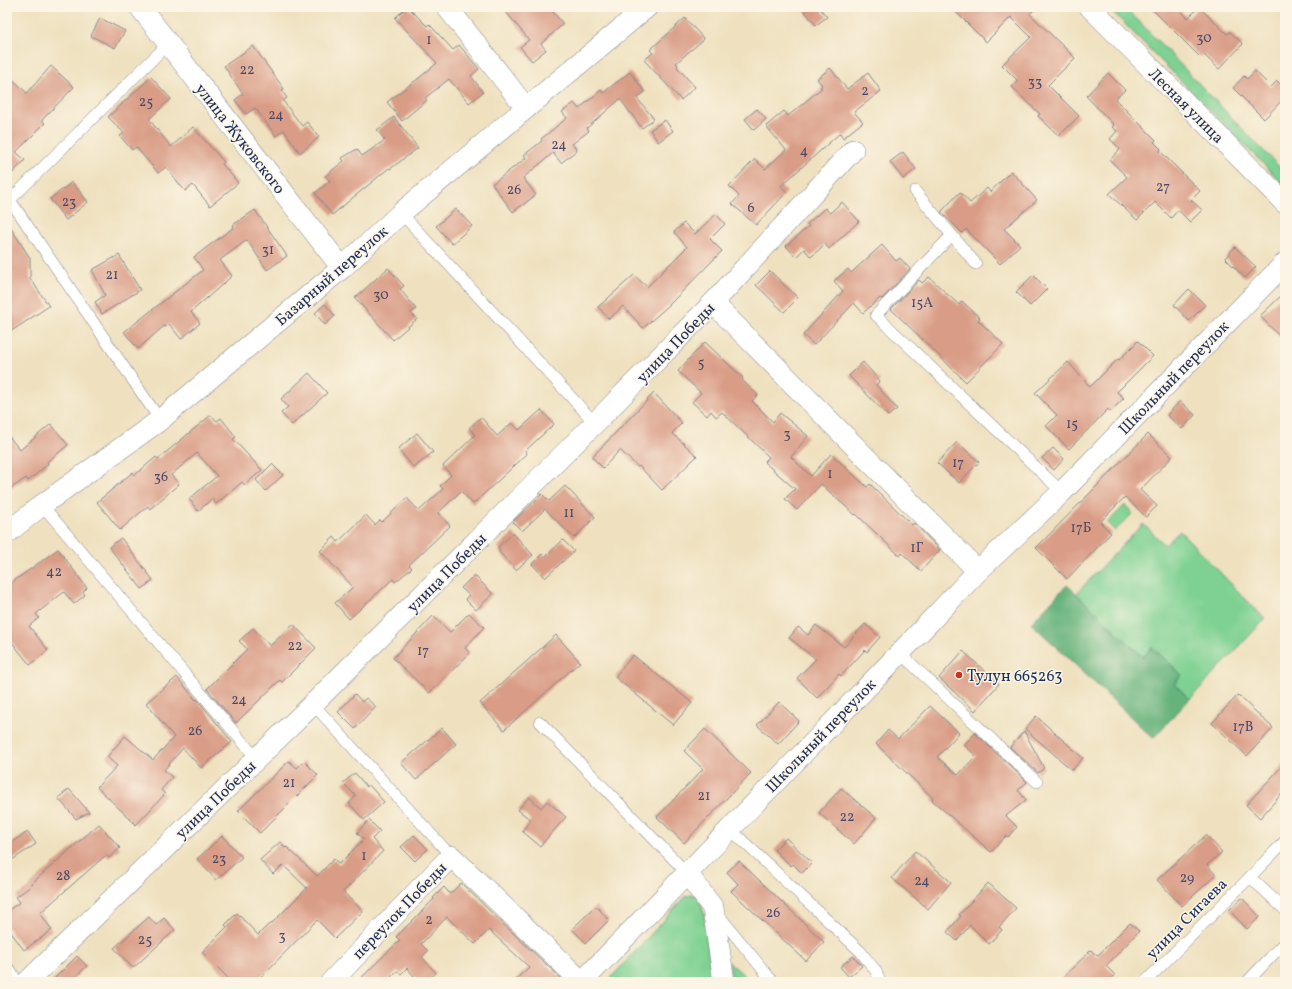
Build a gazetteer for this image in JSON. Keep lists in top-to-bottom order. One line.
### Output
{"streets":{"street":["Лесная улица","улица Жуковского","Базарный переулок","улица Победы","Школьный переулок","переулок Победы"],"lane":["улица Сигаева"]},"crossings":[["улица Жуковского","Базарный переулок"],["Школьный переулок","переулок Победы"]],"places":["Тулун 665263"],"house_numbers":["30","1","22","33","2","25","24","24","4","27","26","23","6","31","21","30","15А","5","15","3","17","1","36","11","17Б","1Г","42","22","17","24","17В","26","21","21","22","1","23","28","29","24","26","2","3","25"]}
